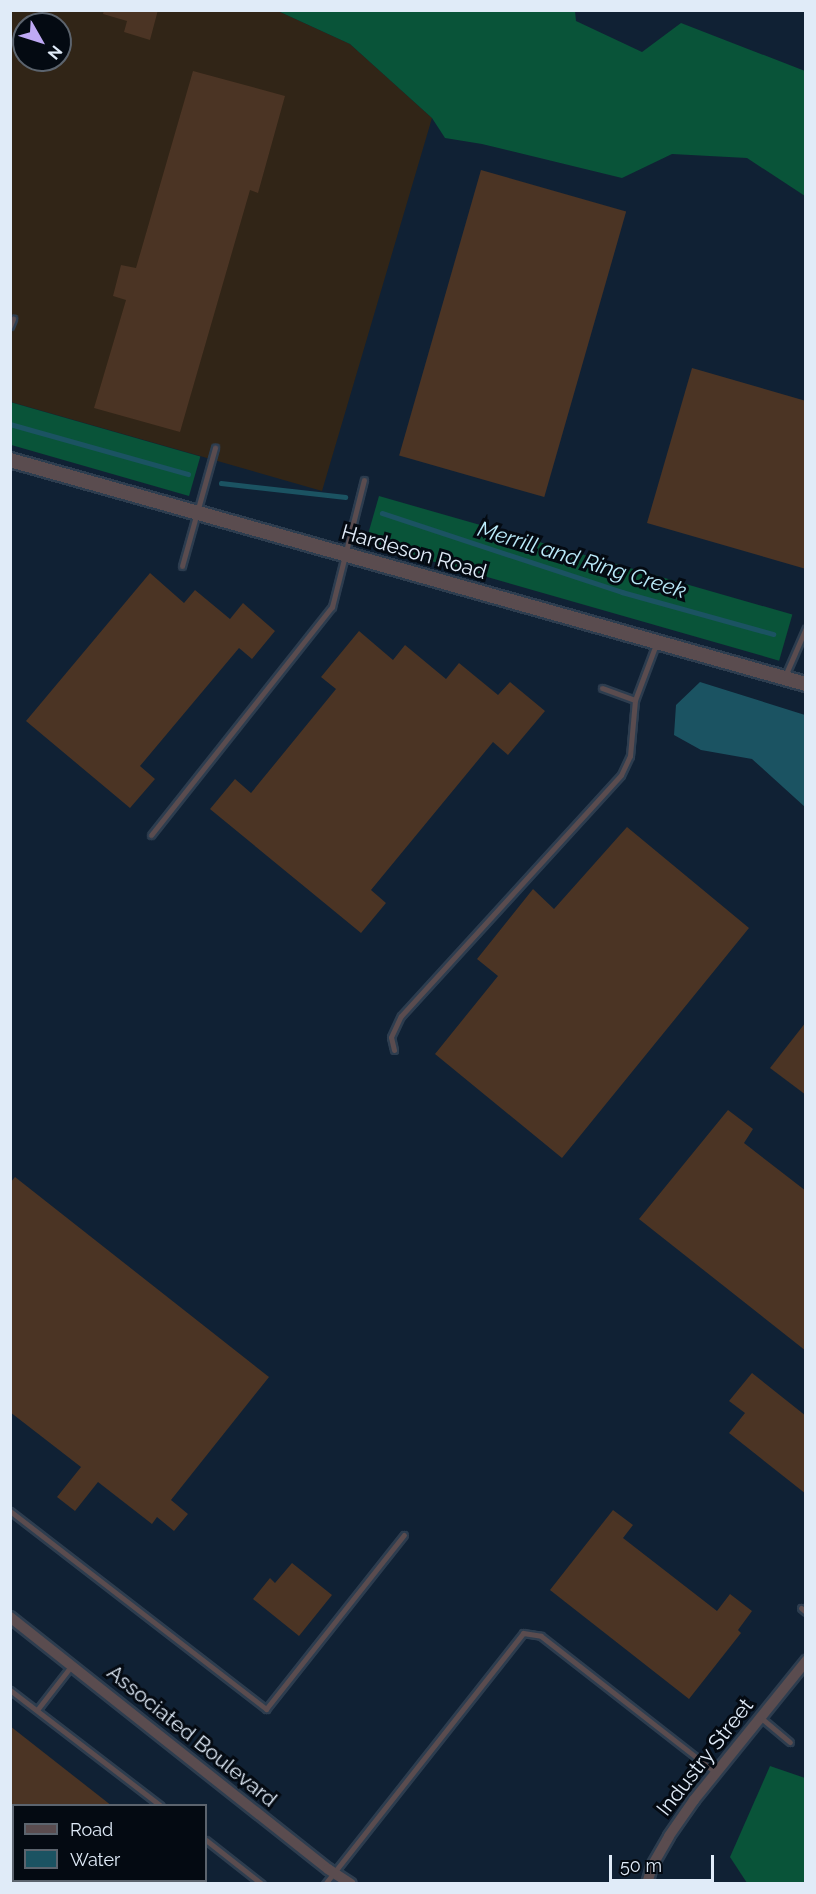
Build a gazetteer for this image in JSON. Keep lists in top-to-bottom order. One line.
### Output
{"streets":{"street":["Hardeson Road","Associated Boulevard","Industry Street"]},"water":["Merrill and Ring Creek"],"legend":["Road","Water"],"scale_bar":"50 m","north":"bottom right"}
